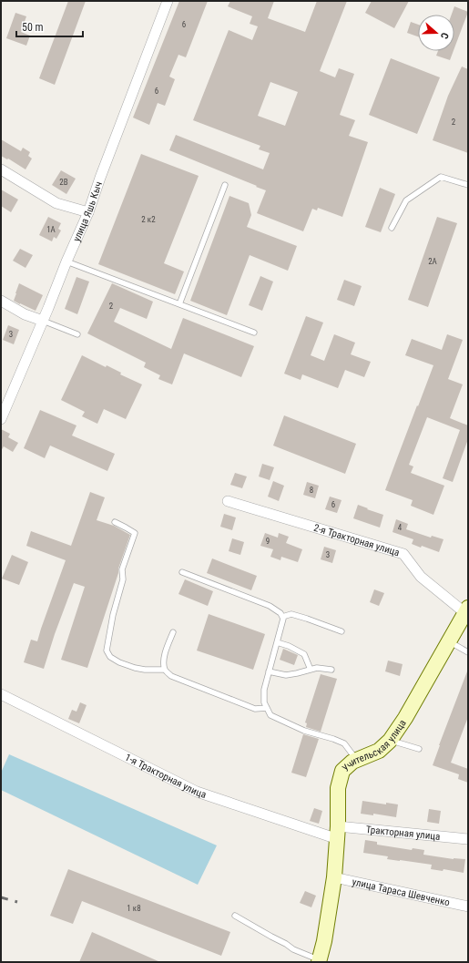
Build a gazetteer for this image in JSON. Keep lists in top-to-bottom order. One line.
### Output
{"streets":{"street":["улица Яшь Кыч","2-я Тракторная улица","Учительская улица","1-я Тракторная улица","Тракторная улица","улица Тараса Шевченко"]},"crossings":[["2-я Тракторная улица","Учительская улица"],["Учительская улица","1-я Тракторная улица"],["Учительская улица","Тракторная улица"],["Учительская улица","улица Тараса Шевченко"],["1-я Тракторная улица","Тракторная улица"]],"house_numbers":["6","6","2","2В","2 к2","1А","2А","2","3","8","6","4","9","3","1 к8"],"scale_bar":"50 m","north":"right"}
